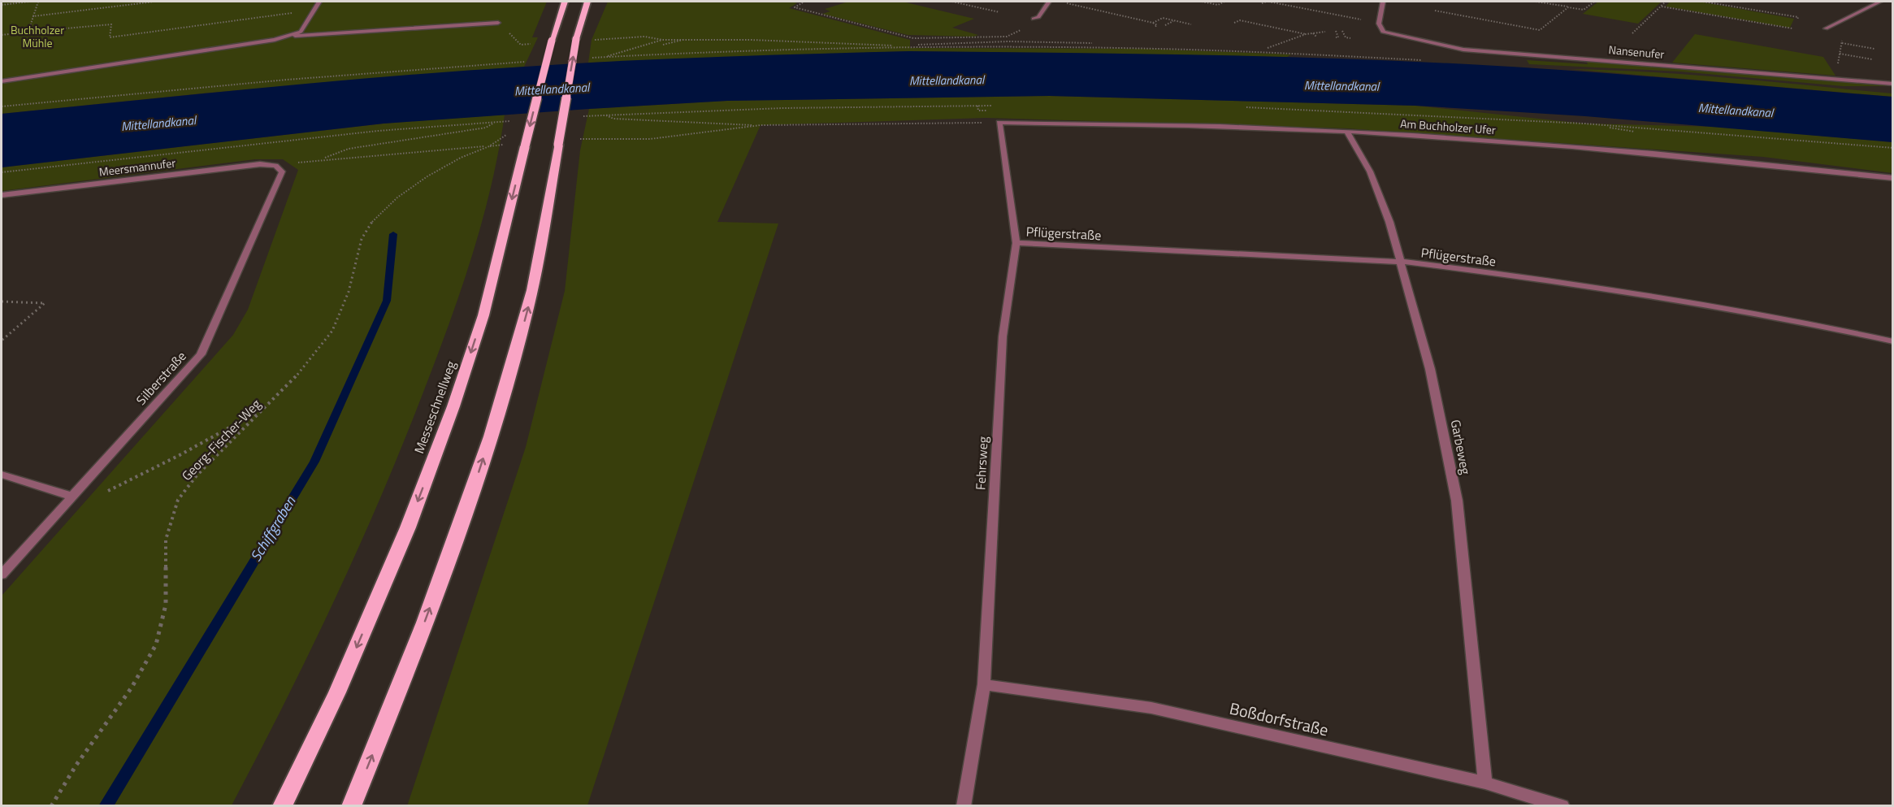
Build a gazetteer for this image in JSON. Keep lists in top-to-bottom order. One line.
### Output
{"streets":{"highway":["Messeschnellweg"],"street":["Nansenufer","Am Buchholzer Ufer","Meersmannufer","Pflügerstraße","Silberstraße","Garbeweg","Fehrsweg","Boßdorfstraße"],"path":["Georg-Fischer-Weg"]},"crossings":[["Am Buchholzer Ufer","Garbeweg"],["Am Buchholzer Ufer","Fehrsweg"],["Meersmannufer","Silberstraße"],["Pflügerstraße","Garbeweg"],["Pflügerstraße","Fehrsweg"],["Garbeweg","Boßdorfstraße"],["Fehrsweg","Boßdorfstraße"]],"water":["Mittellandkanal","Schiffgraben"],"parks":["Buchholzer Mühle"]}
